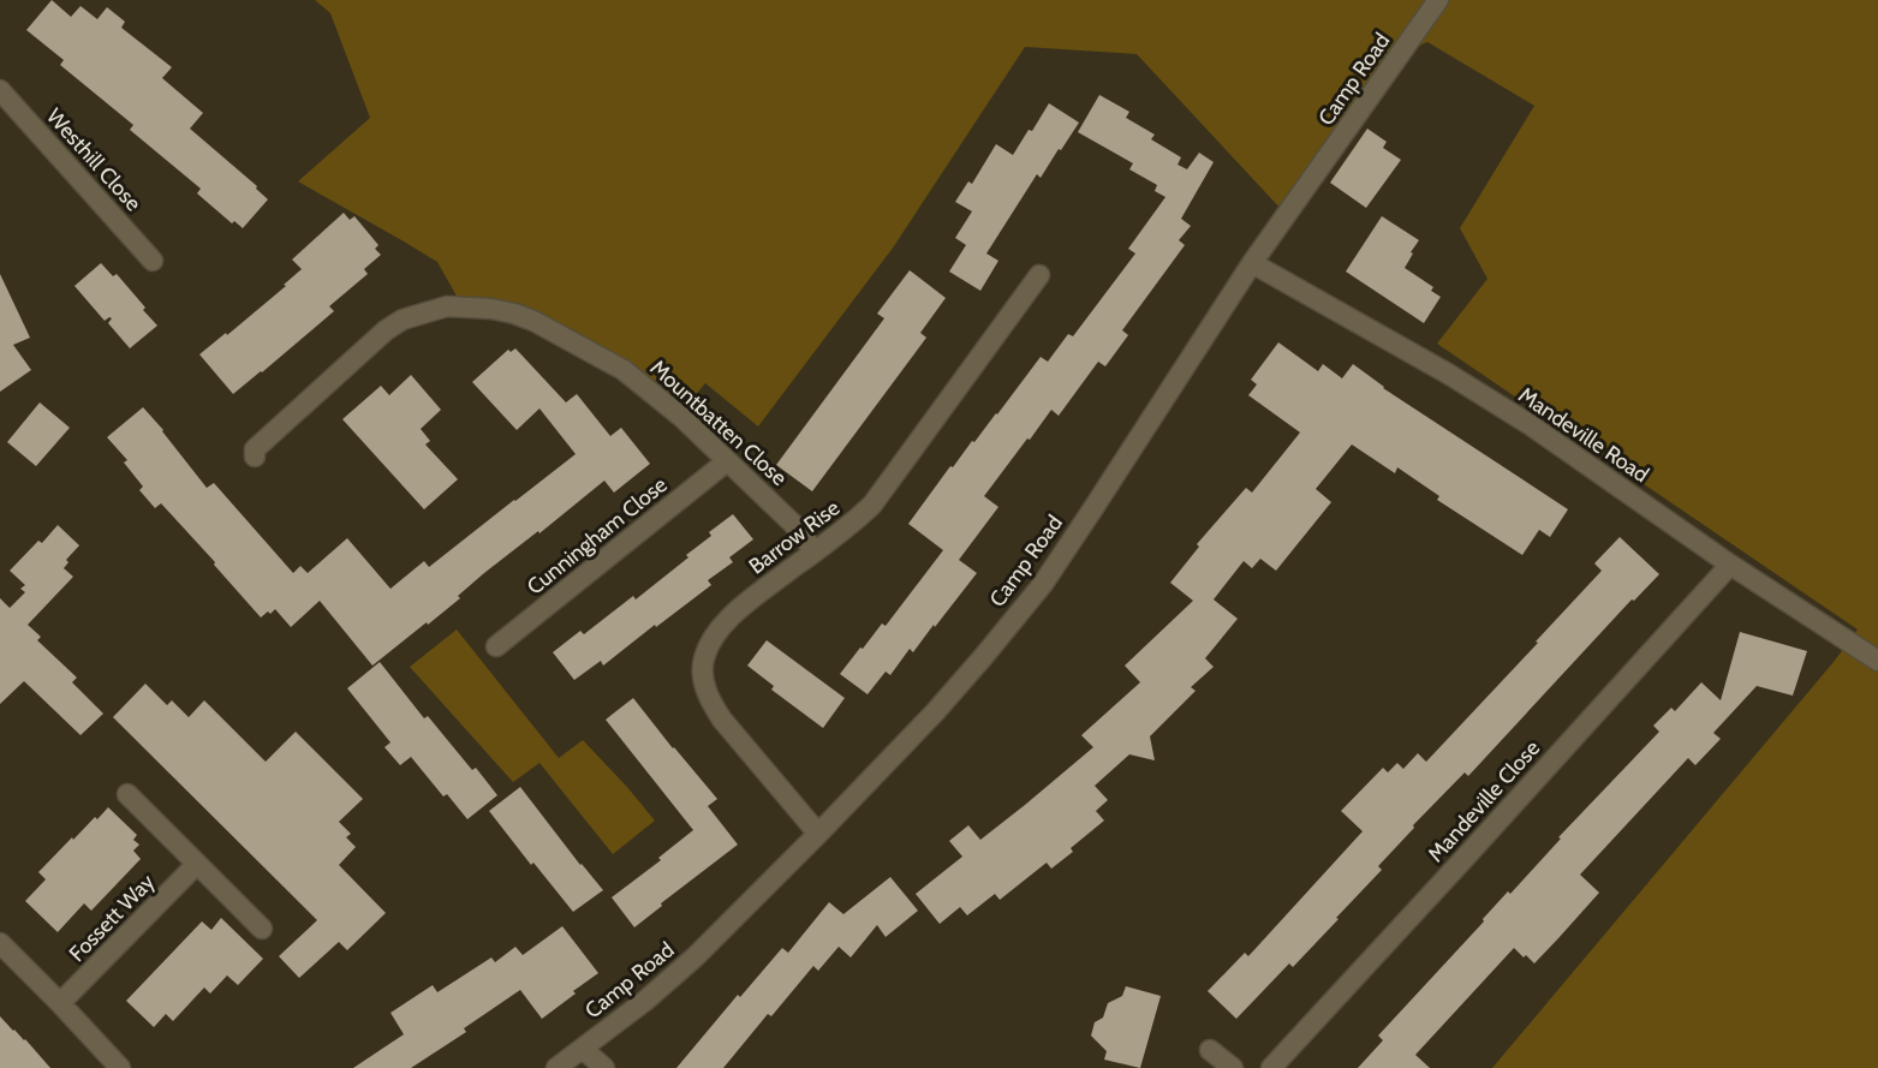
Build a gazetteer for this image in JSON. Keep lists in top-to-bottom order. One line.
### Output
{"streets":{"street":["Camp Road","Westhill Close","Mountbatten Close","Mandeville Road","Cunningham Close","Barrow Rise","Mandeville Close","Fossett Way"]},"crossings":[["Camp Road","Mandeville Road"],["Camp Road","Barrow Rise"],["Mountbatten Close","Cunningham Close"],["Mountbatten Close","Barrow Rise"],["Mandeville Road","Mandeville Close"]]}
